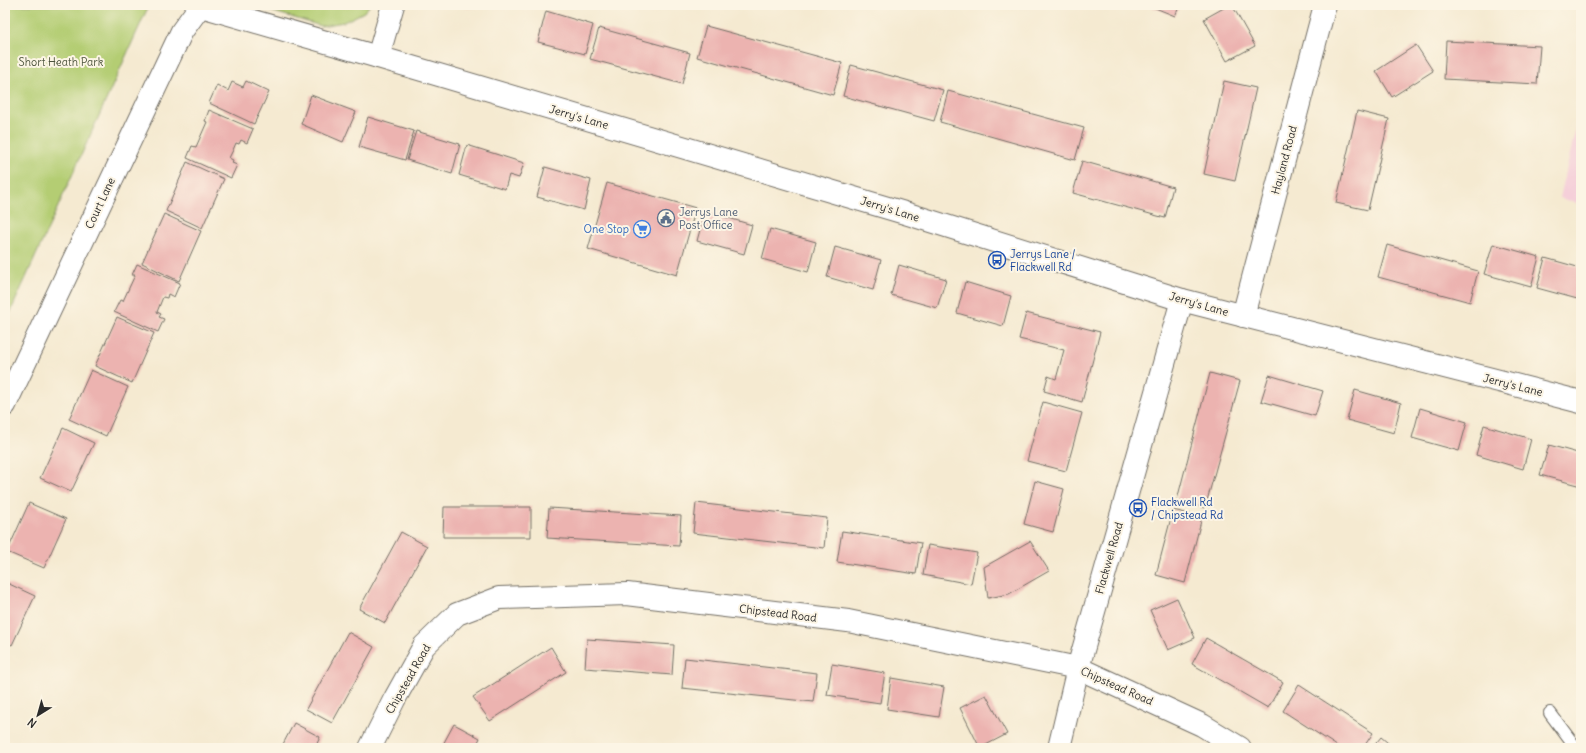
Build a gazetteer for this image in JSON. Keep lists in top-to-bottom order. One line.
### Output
{"streets":{"street":["Jerry's Lane","Hayland Road","Court Lane","Flackwell Road","Chipstead Road"]},"crossings":[["Jerry's Lane","Hayland Road"],["Jerry's Lane","Court Lane"],["Jerry's Lane","Flackwell Road"],["Flackwell Road","Chipstead Road"]],"parks":["Short Heath Park"],"places":{"public building":["Jerrys Lane Post Office"],"supermarket":["One Stop"],"bus stop":["Jerrys Lane / Flackwell Rd","Flackwell Rd / Chipstead Rd"]},"north":"bottom left"}
